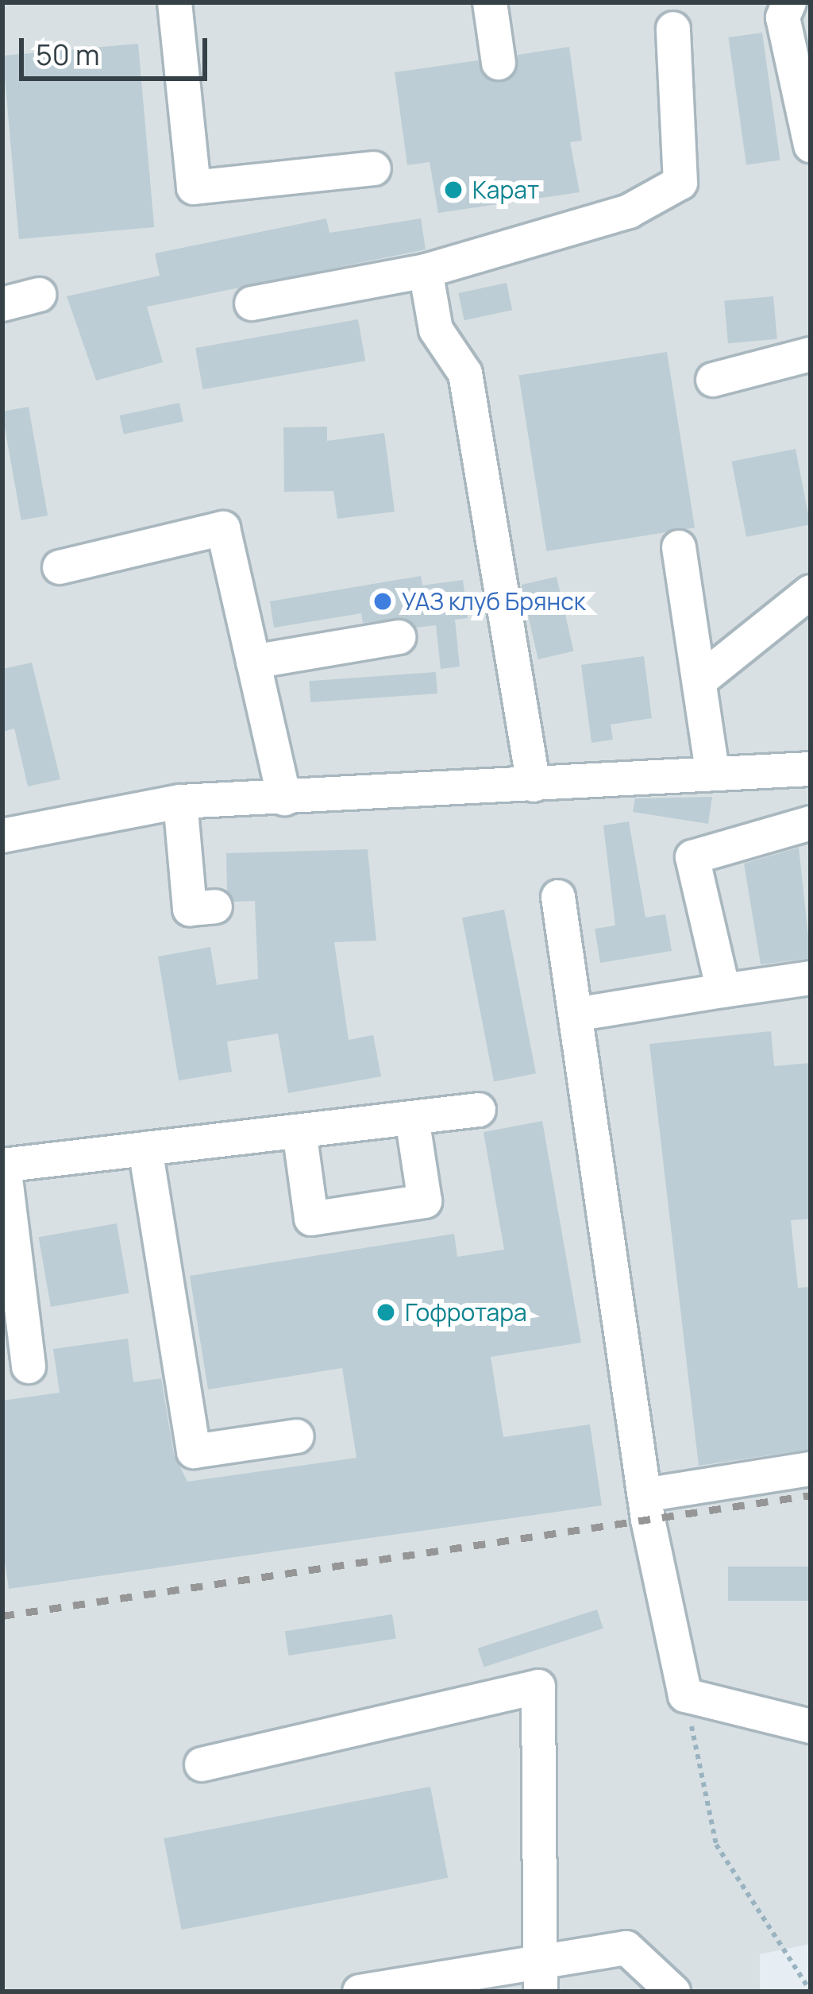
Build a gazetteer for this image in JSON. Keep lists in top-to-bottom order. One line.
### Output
{"places":["Карат","УАЗ клуб Брянск","Гофротара"],"scale_bar":"50 m"}
